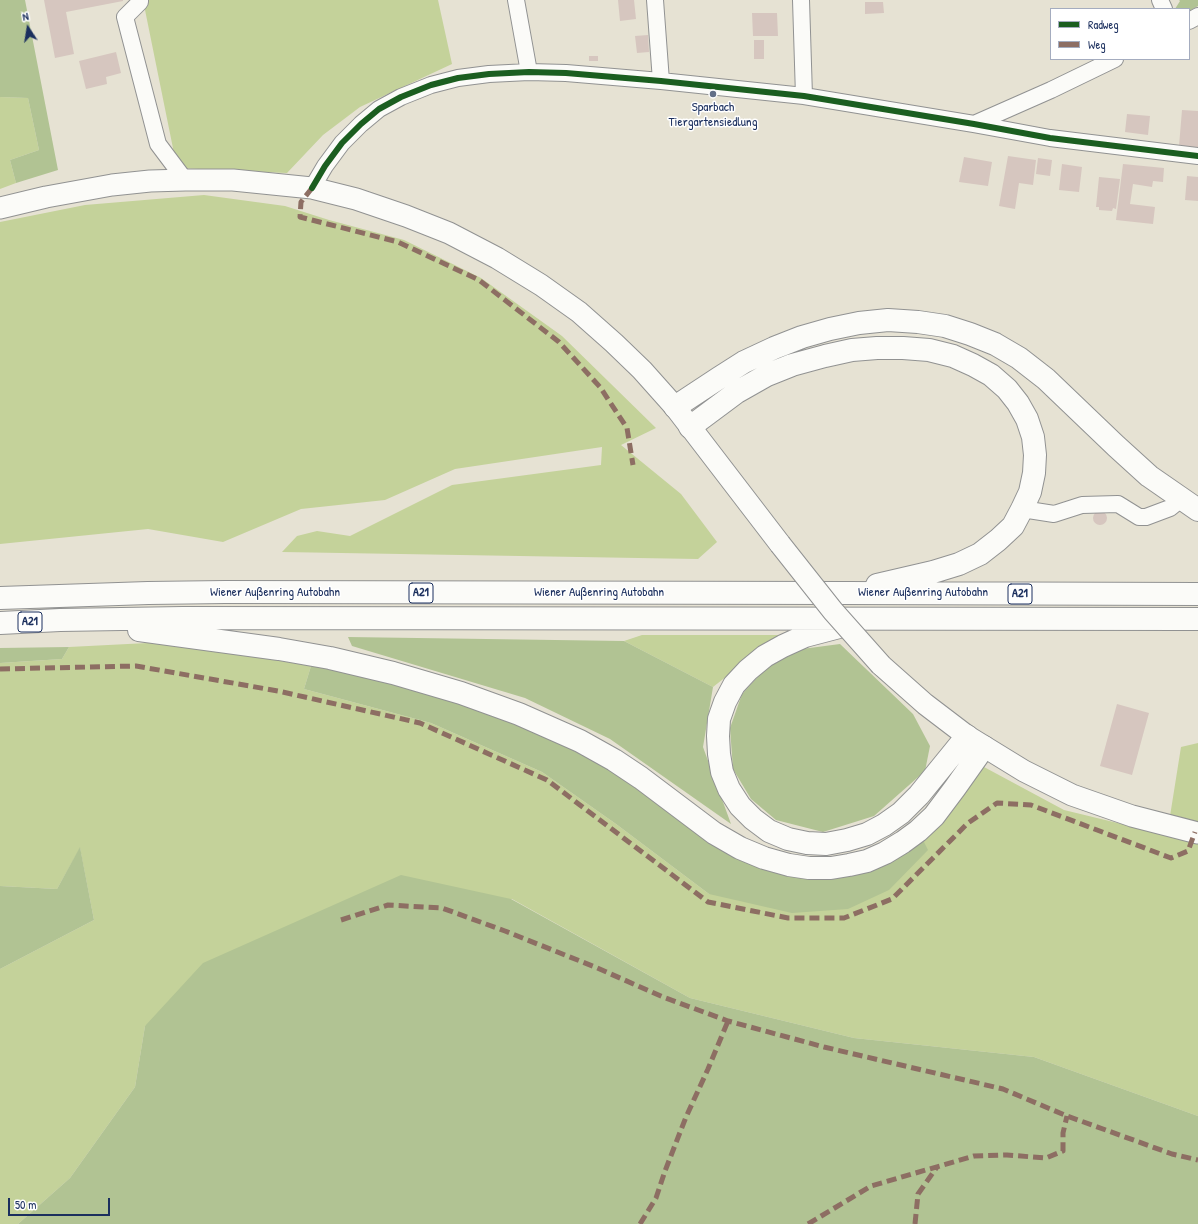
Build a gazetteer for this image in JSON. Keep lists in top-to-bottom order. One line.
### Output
{"streets":{"highway":["Wiener Außenring Autobahn","A21"]},"places":["Sparbach Tiergartensiedlung"],"legend":["Radweg","Weg"],"scale_bar":"50 m","north":"top"}
